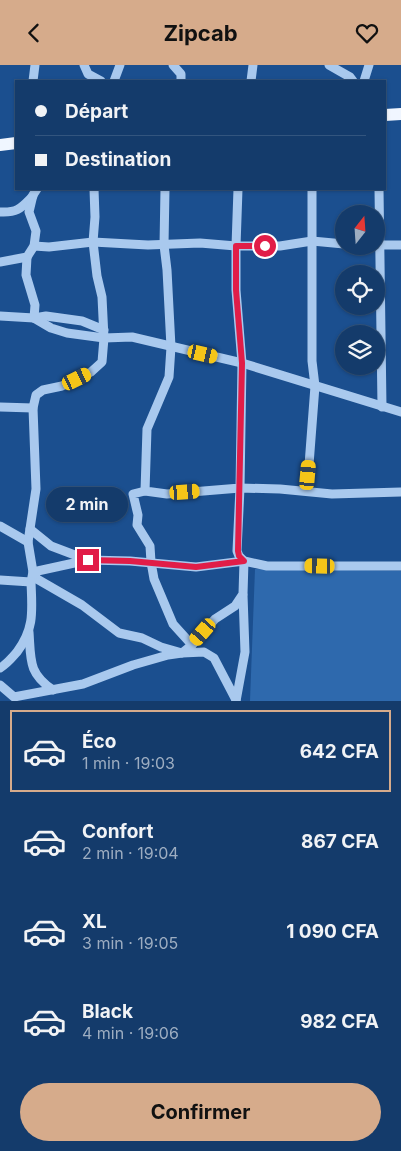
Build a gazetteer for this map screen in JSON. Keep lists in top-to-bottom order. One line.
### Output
{"north":"top","page":{"header":"Zipcab","banner":["Départ","Destination"],"bubble":"2 min","list":[{"name":"Éco","note":"1 min · 19:03","value":"642 CFA"},{"name":"Confort","note":"2 min · 19:04","value":"867 CFA"},{"name":"XL","note":"3 min · 19:05","value":"1 090 CFA"},{"name":"Black","note":"4 min · 19:06","value":"982 CFA"}],"buttons":"Confirmer"}}
